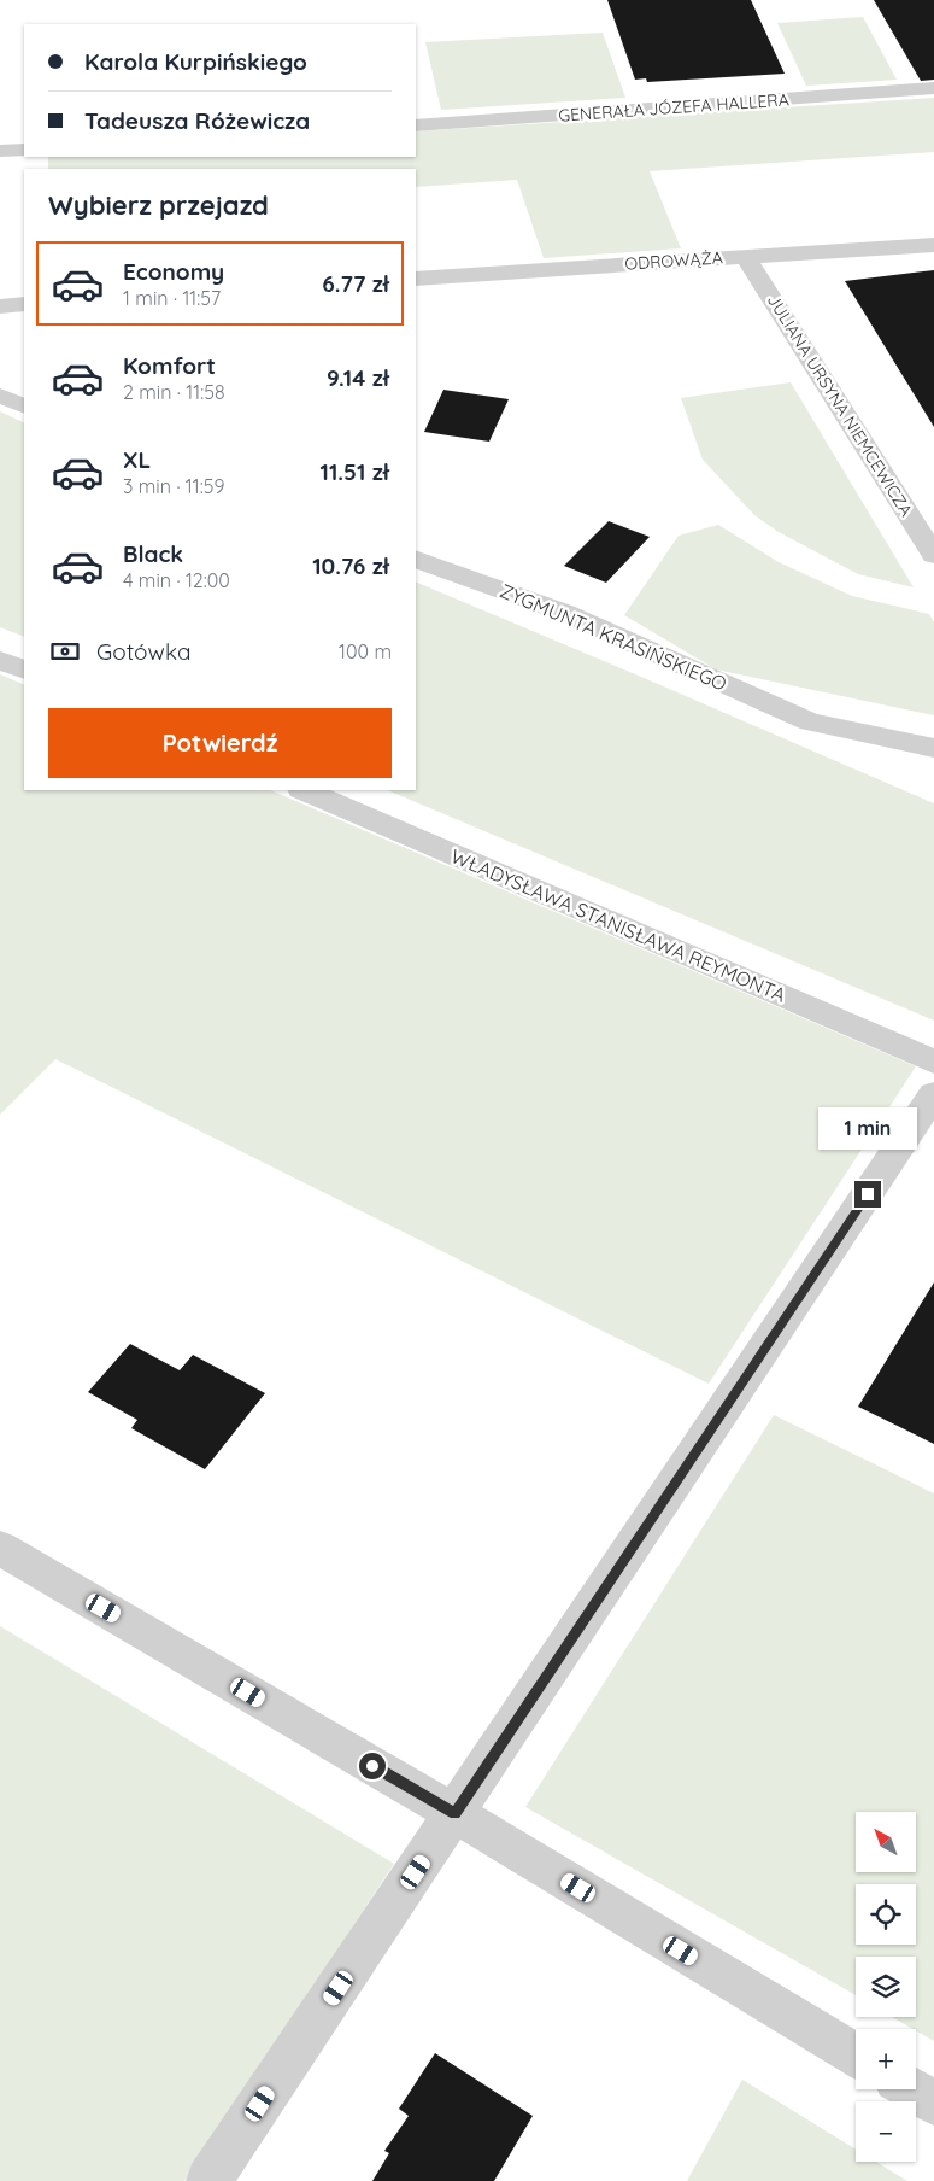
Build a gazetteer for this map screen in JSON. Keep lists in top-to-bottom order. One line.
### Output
{"streets":{"street":["GENERAŁA JÓZEFA HALLERA","ODROWĄŻA","JULIANA URSYNA NIEMCEWICZA","ZYGMUNTA KRASIŃSKIEGO","WŁADYSŁAWA STANISŁAWA REYMONTA"]},"crossings":[["ODROWĄŻA","JULIANA URSYNA NIEMCEWICZA"]],"north":"top left","page":{"banner":["Karola Kurpińskiego","Tadeusza Różewicza"],"heading":"Wybierz przejazd","list":[{"name":"Economy","note":"1 min · 11:57","value":"6.77 zł"},{"name":"Komfort","note":"2 min · 11:58","value":"9.14 zł"},{"name":"XL","note":"3 min · 11:59","value":"11.51 zł"},{"name":"Black","note":"4 min · 12:00","value":"10.76 zł"}],"pay":["Gotówka","100 m"],"buttons":"Potwierdź","bubble":"1 min","map_buttons":["+","−"]}}
